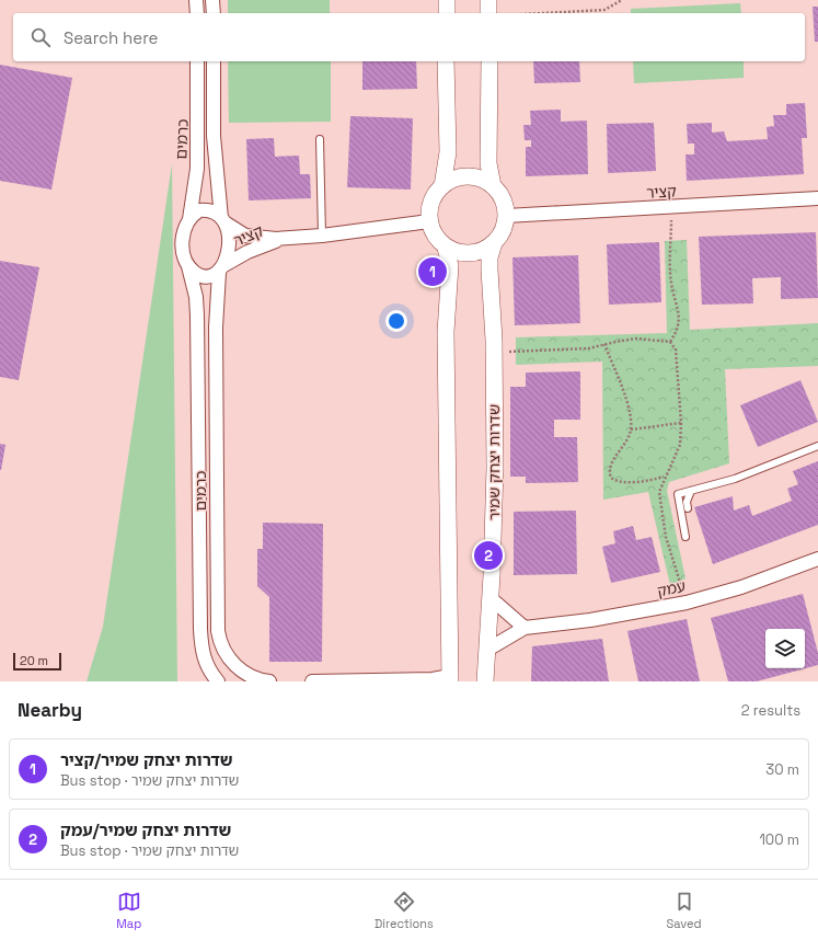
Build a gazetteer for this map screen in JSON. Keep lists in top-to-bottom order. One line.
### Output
{"streets":{"street":["כרמים","קציר","שדרות יצחק שמיר","עמק"]},"crossings":[["כרמים","קציר"],["קציר","שדרות יצחק שמיר"],["שדרות יצחק שמיר","עמק"]],"scale_bar":"20 m","page":{"search":"Search here","pins":["1","2"],"scale":"20 m","heading":["Nearby","2 results"],"list":[{"mark":"1","name":"שדרות יצחק שמיר/קציר","note":"Bus stop · שדרות יצחק שמיר","value":"30 m"},{"mark":"2","name":"שדרות יצחק שמיר/עמק","note":"Bus stop · שדרות יצחק שמיר","value":"100 m"}],"nav":["Map","Directions","Saved"]}}
